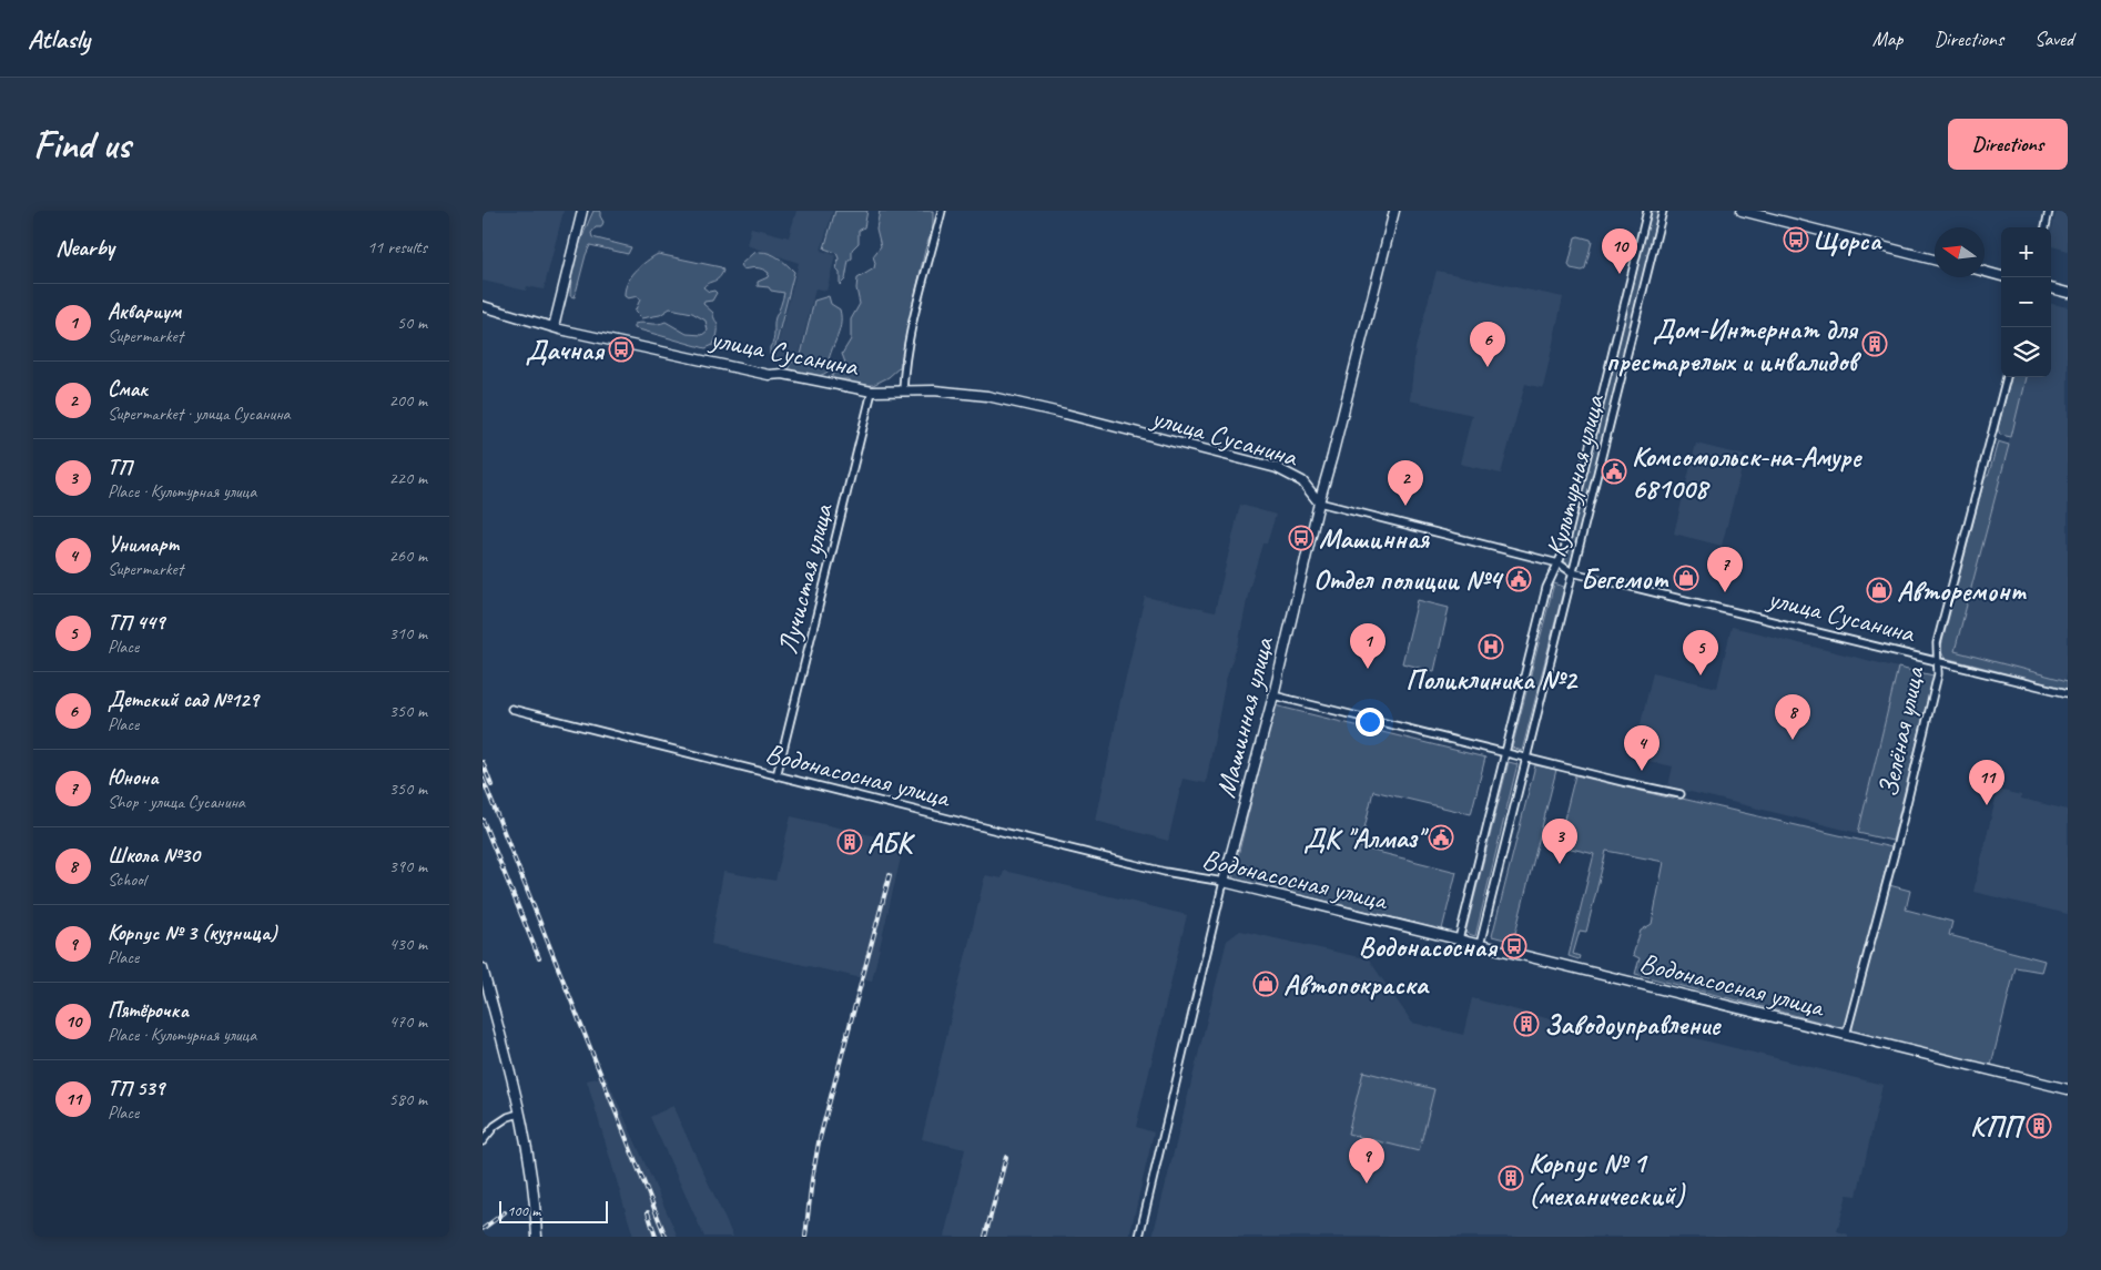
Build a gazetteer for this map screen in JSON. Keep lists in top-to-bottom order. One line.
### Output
{"streets":{"street":["улица Сусанина","Культурная улица","Лучистая улица","Машинная улица","Зелёная улица","Водонасосная улица"]},"crossings":[["улица Сусанина","Культурная улица"],["улица Сусанина","Лучистая улица"],["улица Сусанина","Машинная улица"],["улица Сусанина","Зелёная улица"],["Культурная улица","Водонасосная улица"],["Лучистая улица","Водонасосная улица"],["Машинная улица","Водонасосная улица"],["Зелёная улица","Водонасосная улица"]],"places":{"bus stop":["Щорса","Дачная","Машинная","Водонасосная"],"building":["Дом-Интернат для престарелых и инвалидов","АБК","Заводоуправление","КПП","Корпус № 1 (механический)"],"public building":["Комсомольск-на-Амуре 681008","Отдел полиции №4","ДК \"Алмаз\""],"shop":["Бегемот","Авторемонт","Автопокраска"],"hospital":["Поликлиника №2"]},"scale_bar":"100 m","north":"left","page":{"header":"Atlasly","nav":["Map","Directions","Saved"],"buttons":"Directions","title":"Find us","heading":["Nearby","11 results"],"map_buttons":["+","−"],"pins":["10","6","2","7","1","5","8","4","11","3","9"],"list":[{"mark":"1","name":"Аквариум","note":"Supermarket","value":"50 m"},{"mark":"2","name":"Смак","note":"Supermarket · улица Сусанина","value":"200 m"},{"mark":"3","name":"ТП","note":"Place · Культурная улица","value":"220 m"},{"mark":"4","name":"Унимарт","note":"Supermarket","value":"260 m"},{"mark":"5","name":"ТП 449","note":"Place","value":"310 m"},{"mark":"6","name":"Детский сад №129","note":"Place","value":"350 m"},{"mark":"7","name":"Юнона","note":"Shop · улица Сусанина","value":"350 m"},{"mark":"8","name":"Школа №30","note":"School","value":"390 m"},{"mark":"9","name":"Корпус № 3 (кузница)","note":"Place","value":"430 m"},{"mark":"10","name":"Пятёрочка","note":"Place · Культурная улица","value":"470 m"},{"mark":"11","name":"ТП 539","note":"Place","value":"580 m"}],"scale":"100 m"}}
